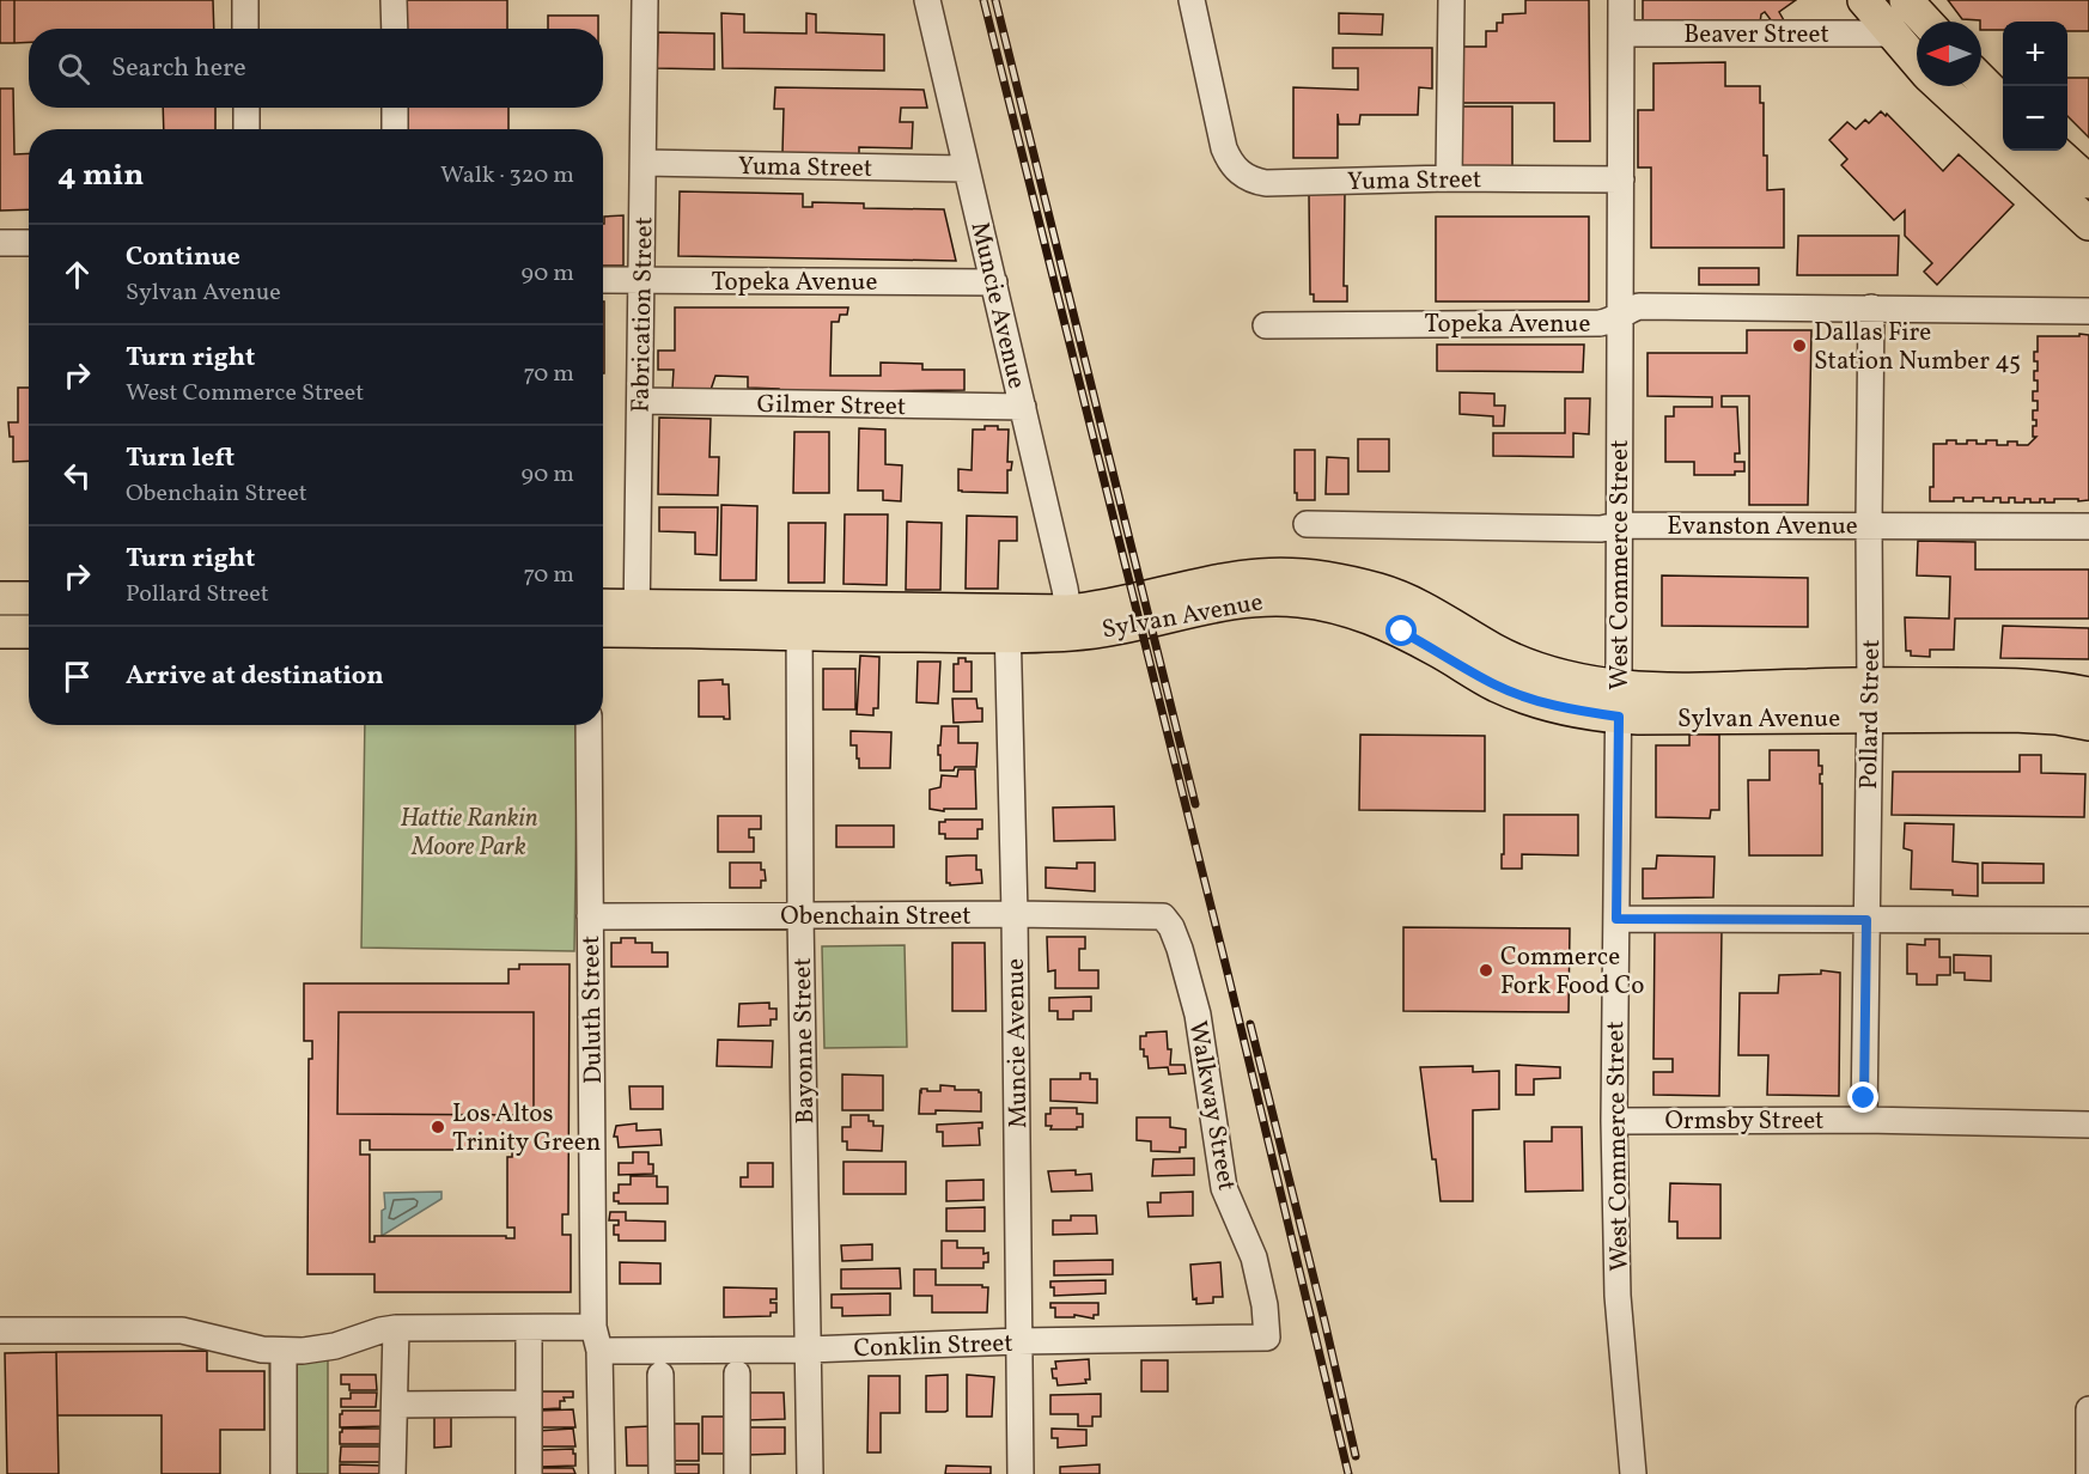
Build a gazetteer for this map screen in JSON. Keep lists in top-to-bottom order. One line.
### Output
{"streets":{"main road":["Sylvan Avenue"],"street":["Beaver Street","Yuma Street","Topeka Avenue","Muncie Avenue","Fabrication Street","Gilmer Street","Evanston Avenue","West Commerce Street","Pollard Street","Obenchain Street","Duluth Street","Bayonne Street","Walkway Street","Ormsby Street","Conklin Street"]},"crossings":[["Beaver Street","West Commerce Street"],["Yuma Street","Muncie Avenue"],["Yuma Street","Fabrication Street"],["Yuma Street","West Commerce Street"],["Topeka Avenue","Muncie Avenue"],["Topeka Avenue","Fabrication Street"],["Topeka Avenue","West Commerce Street"],["Topeka Avenue","Pollard Street"],["Muncie Avenue","Gilmer Street"],["Muncie Avenue","Sylvan Avenue"],["Muncie Avenue","Obenchain Street"],["Muncie Avenue","Conklin Street"],["Fabrication Street","Gilmer Street"],["Fabrication Street","Sylvan Avenue"],["Evanston Avenue","West Commerce Street"],["Evanston Avenue","Pollard Street"],["West Commerce Street","Sylvan Avenue"],["West Commerce Street","Ormsby Street"],["Sylvan Avenue","Pollard Street"],["Sylvan Avenue","Bayonne Street"],["Pollard Street","Ormsby Street"],["Obenchain Street","Duluth Street"],["Obenchain Street","Bayonne Street"],["Obenchain Street","Walkway Street"],["Duluth Street","Conklin Street"],["Bayonne Street","Conklin Street"],["Walkway Street","Conklin Street"]],"parks":["Hattie Rankin Moore Park"],"places":["Dallas Fire Station Number 45","Commerce Fork Food Co","Los Altos Trinity Green"],"north":"left","page":{"map_buttons":["+","−"],"search":"Search here","heading":["4 min","Walk · 320 m"],"list":[["Continue","Sylvan Avenue","90 m"],["Turn right","West Commerce Street","70 m"],["Turn left","Obenchain Street","90 m"],["Turn right","Pollard Street","70 m"],"Arrive at destination"]}}
